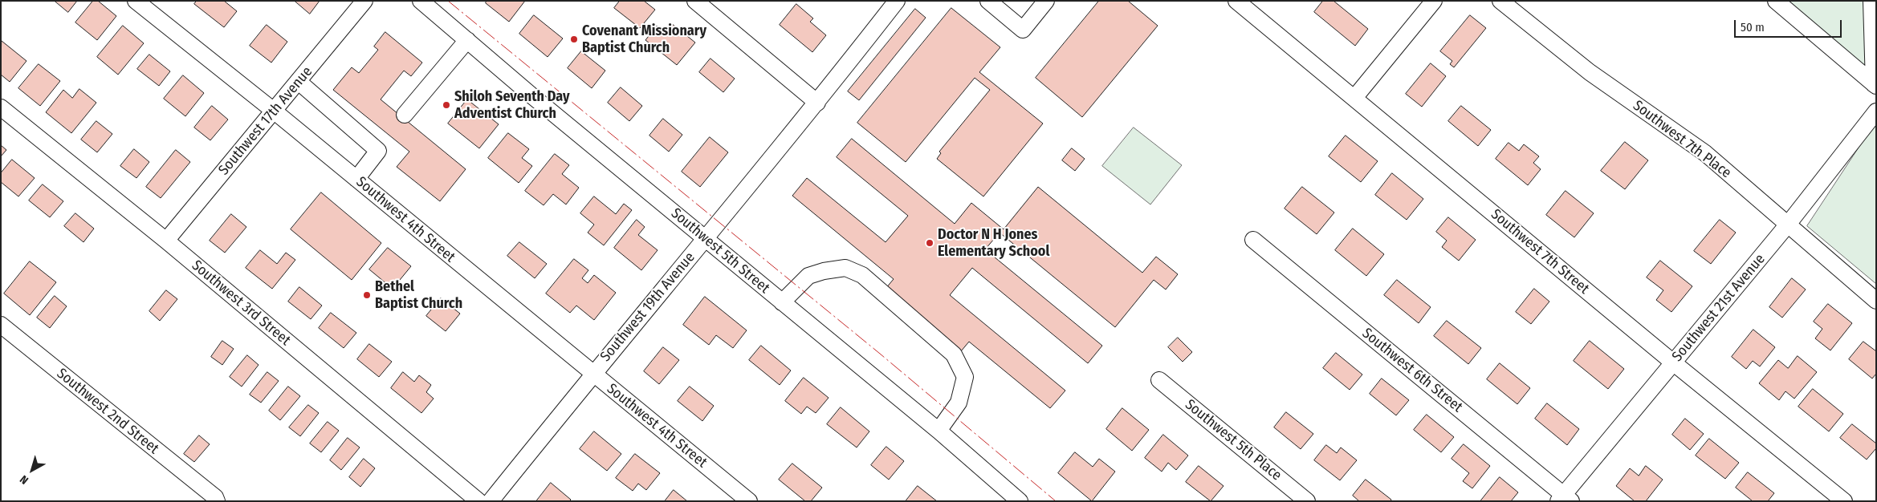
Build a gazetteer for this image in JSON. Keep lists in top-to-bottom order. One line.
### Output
{"streets":{"street":["Southwest 17th Avenue","Southwest 7th Place","Southwest 4th Street","Southwest 5th Street","Southwest 7th Street","Southwest 3rd Street","Southwest 19th Avenue","Southwest 21st Avenue","Southwest 6th Street","Southwest 2nd Street","Southwest 5th Place"]},"crossings":[["Southwest 17th Avenue","Southwest 4th Street"],["Southwest 17th Avenue","Southwest 3rd Street"],["Southwest 7th Place","Southwest 21st Avenue"],["Southwest 4th Street","Southwest 19th Avenue"],["Southwest 5th Street","Southwest 19th Avenue"],["Southwest 7th Street","Southwest 21st Avenue"],["Southwest 21st Avenue","Southwest 6th Street"]],"places":["Covenant Missionary Baptist Church","Shiloh Seventh Day Adventist Church","Doctor N H Jones Elementary School","Bethel Baptist Church"],"scale_bar":"50 m","north":"bottom left"}
